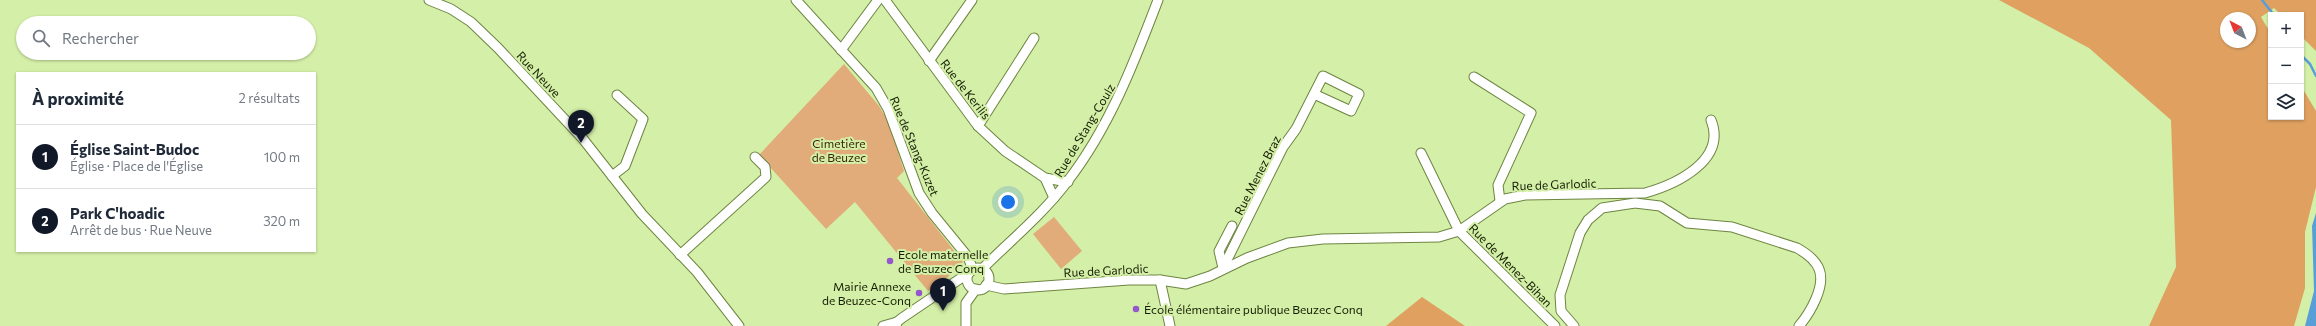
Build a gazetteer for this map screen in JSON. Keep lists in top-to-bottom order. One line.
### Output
{"streets":{"street":["Rue Neuve","Rue de Kerilis","Rue de Stang-Coulz","Rue de Stang-Kuzet","Rue Menez Braz","Rue de Garlodic","Rue de Menez-Bihan"]},"crossings":[["Rue de Kerilis","Rue de Stang-Coulz"],["Rue de Stang-Coulz","Rue de Stang-Kuzet"],["Rue de Stang-Coulz","Rue de Garlodic"],["Rue de Stang-Kuzet","Rue de Garlodic"],["Rue Menez Braz","Rue de Garlodic"],["Rue de Garlodic","Rue de Menez-Bihan"]],"parks":["Cimetière de Beuzec"],"places":["Ecole maternelle de Beuzec Conq","Mairie Annexe de Beuzec-Conq","École élémentaire publique Beuzec Conq"],"north":"top left","page":{"map_buttons":["+","−"],"search":"Rechercher","heading":["À proximité","2 résultats"],"pins":["2","1"],"list":[{"mark":"1","name":"Église Saint-Budoc","note":"Église · Place de l'Église","value":"100 m"},{"mark":"2","name":"Park C'hoadic","note":"Arrêt de bus · Rue Neuve","value":"320 m"}]}}
